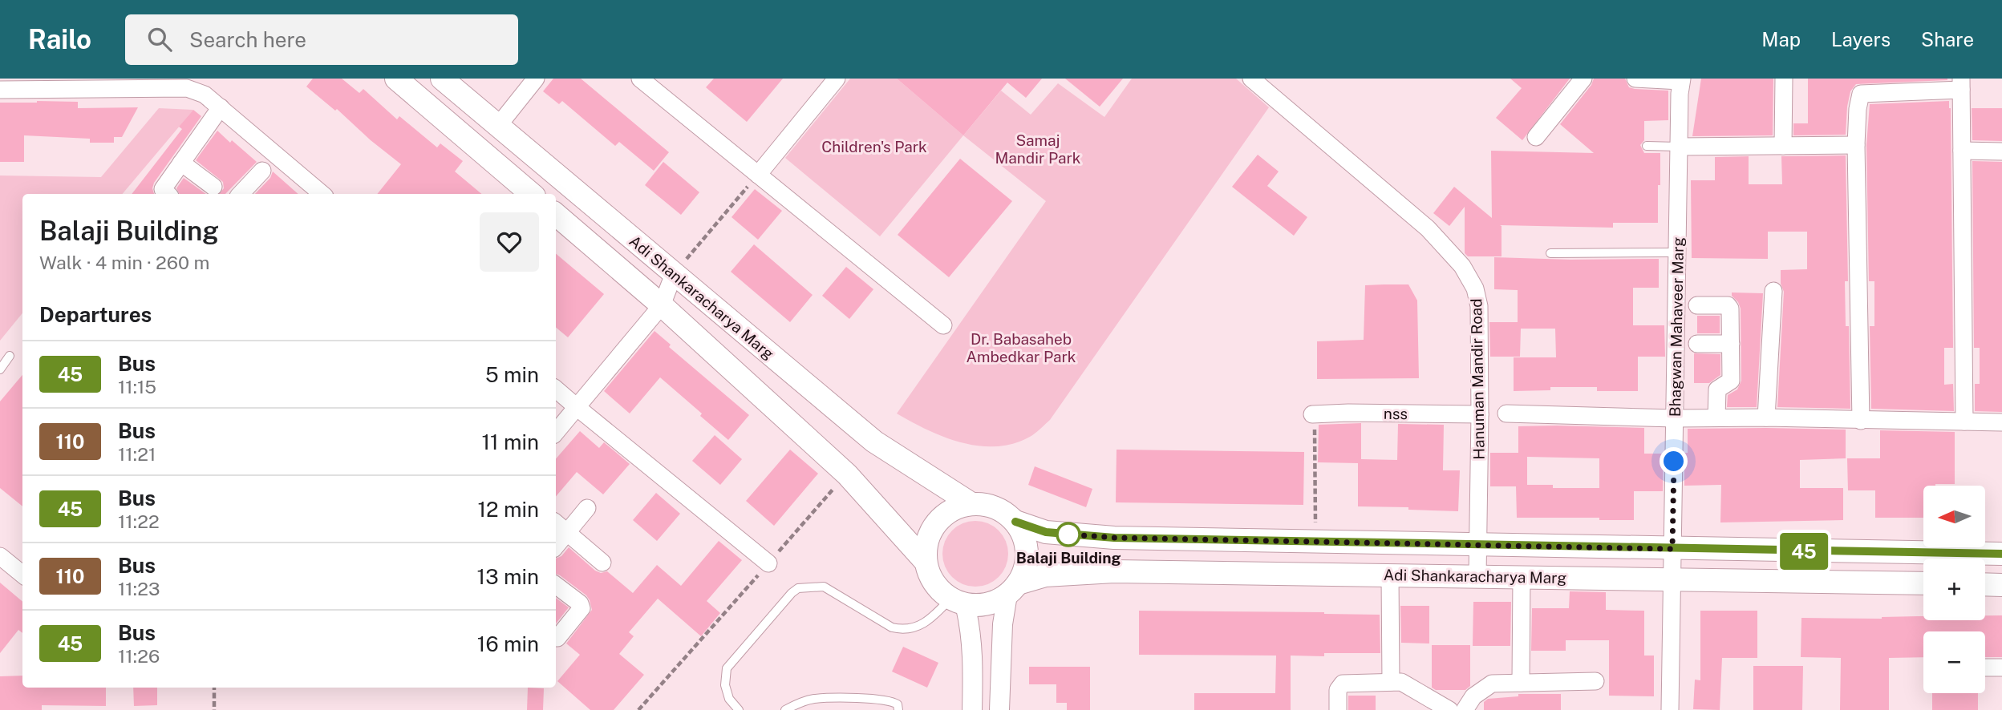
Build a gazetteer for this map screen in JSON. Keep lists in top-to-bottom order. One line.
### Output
{"streets":{"main road":["Adi Shankaracharya Marg"],"street":["Bhagwan Mahaveer Marg","Hanuman Mandir Road","nss"]},"crossings":[["Adi Shankaracharya Marg","Bhagwan Mahaveer Marg"],["Adi Shankaracharya Marg","Hanuman Mandir Road"],["Hanuman Mandir Road","nss"]],"parks":["Samaj Mandir Park","Children's Park","Dr. Babasaheb Ambedkar Park"],"places":["Balaji Building"],"lines":["bus line 45"],"north":"left","page":{"header":"Railo","search":"Search here","nav":["Map","Layers","Share"],"on_map":"45","heading":[["Balaji Building","Walk · 4 min · 260 m"],"Departures"],"list":[{"mark":"45","name":"Bus","note":"11:15","value":"5 min"},{"mark":"110","name":"Bus","note":"11:21","value":"11 min"},{"mark":"45","name":"Bus","note":"11:22","value":"12 min"},{"mark":"110","name":"Bus","note":"11:23","value":"13 min"},{"mark":"45","name":"Bus","note":"11:26","value":"16 min"}],"map_buttons":["+","−"]}}
